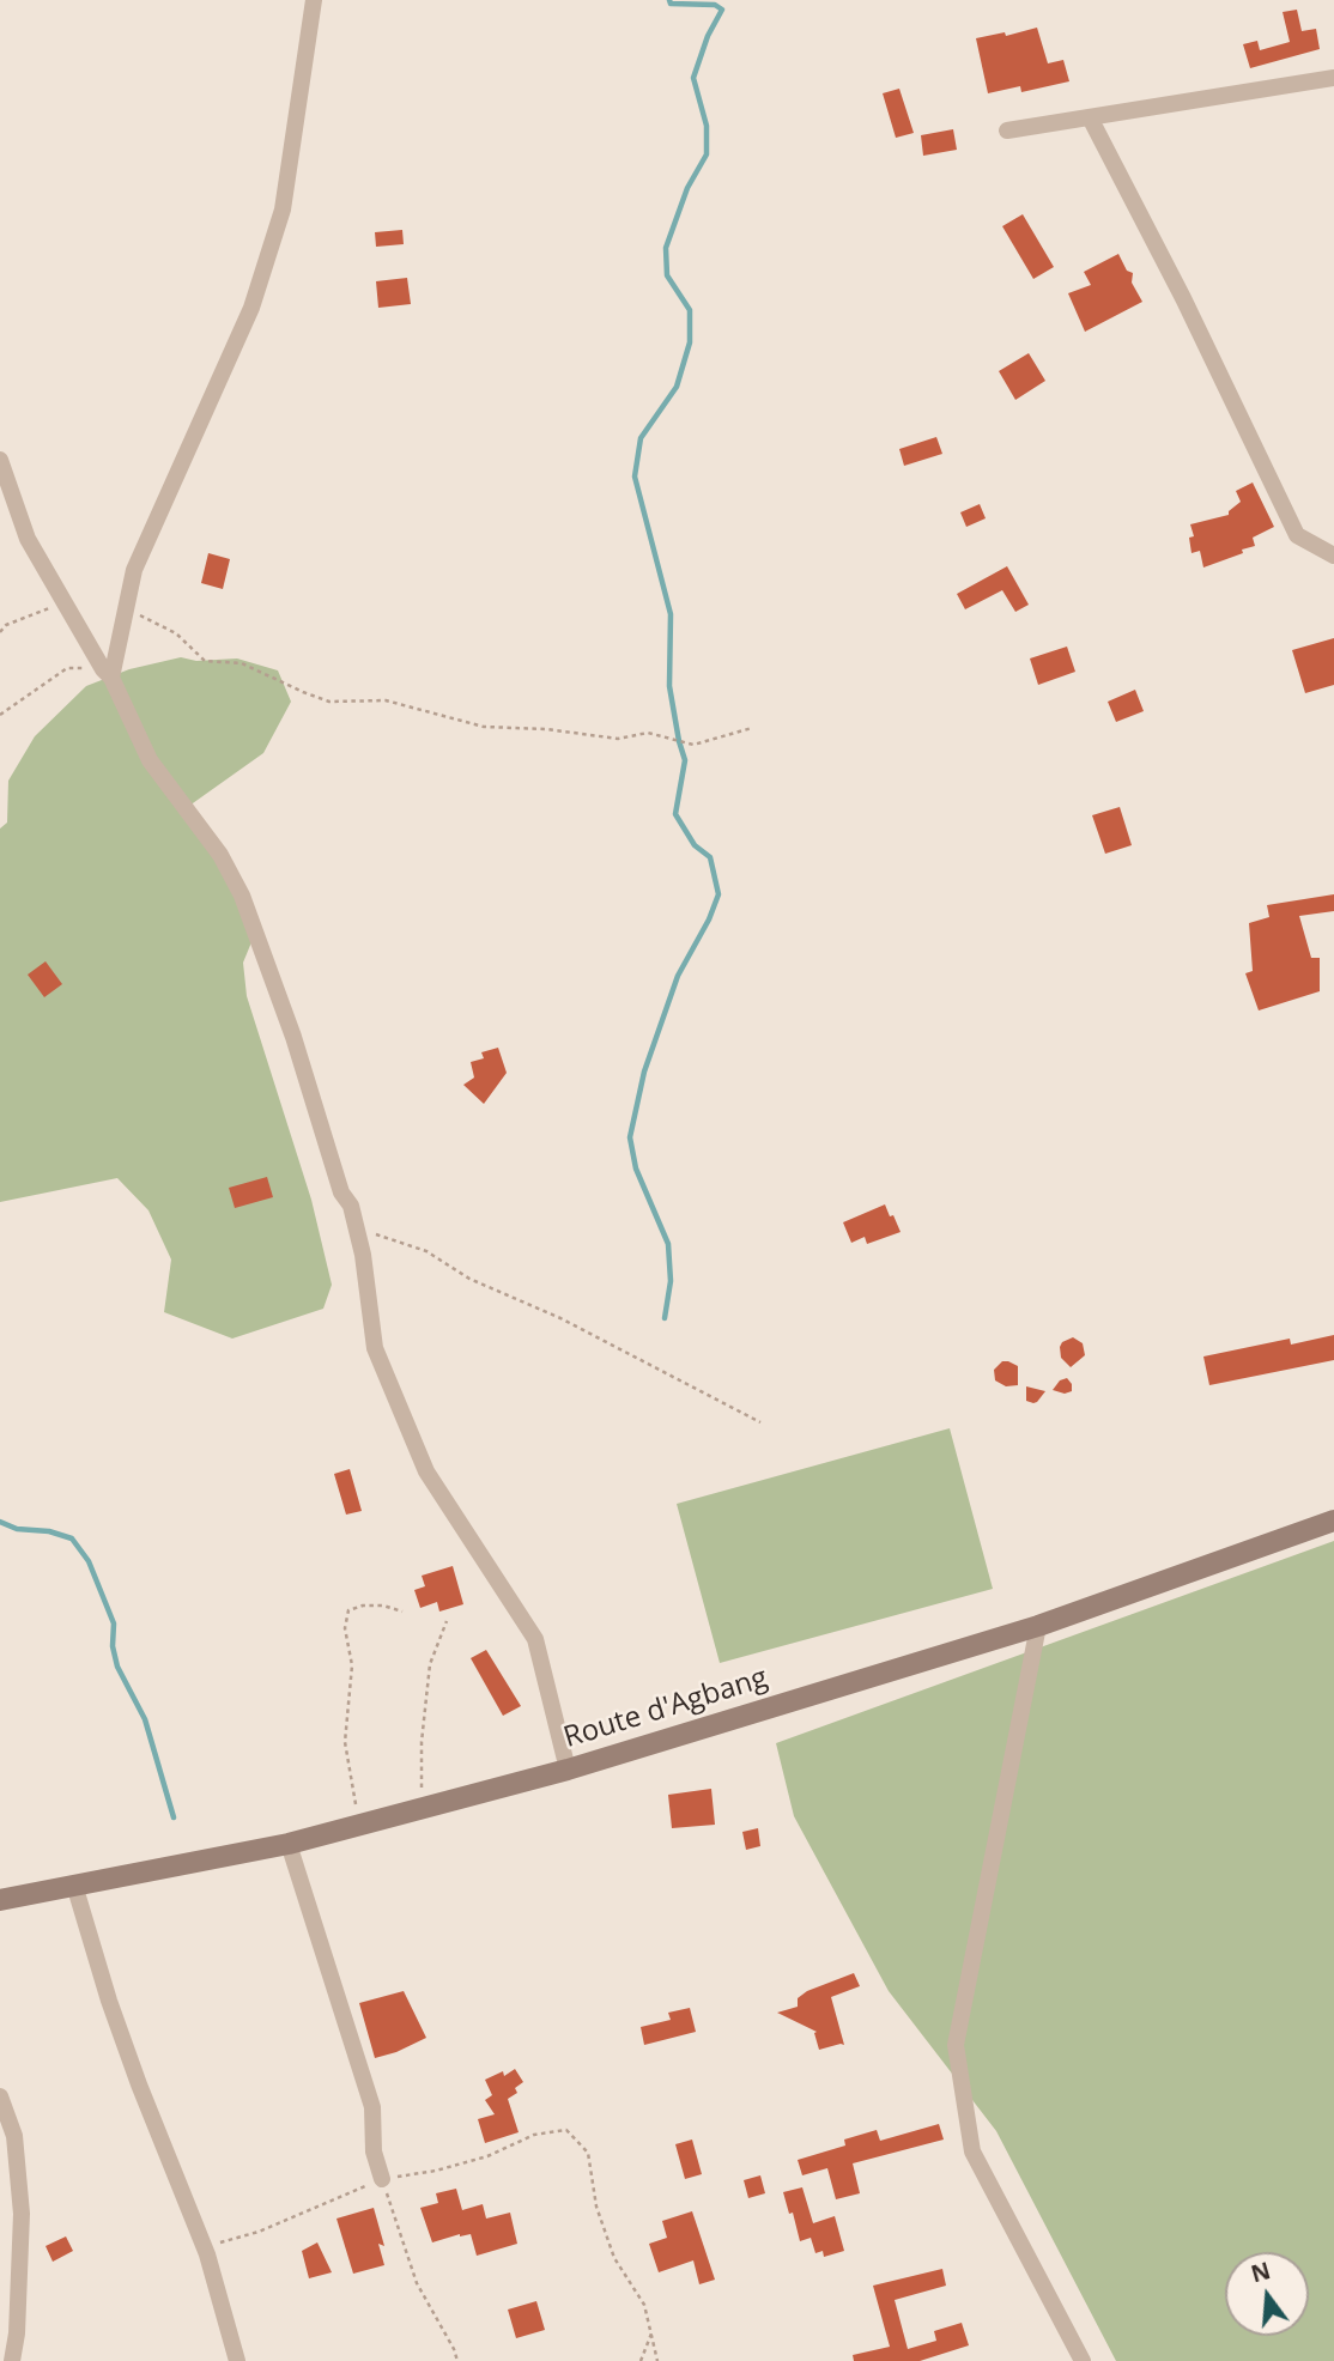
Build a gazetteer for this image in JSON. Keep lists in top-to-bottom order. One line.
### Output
{"streets":{"main road":["Route d'Agbang"]},"north":"top"}
